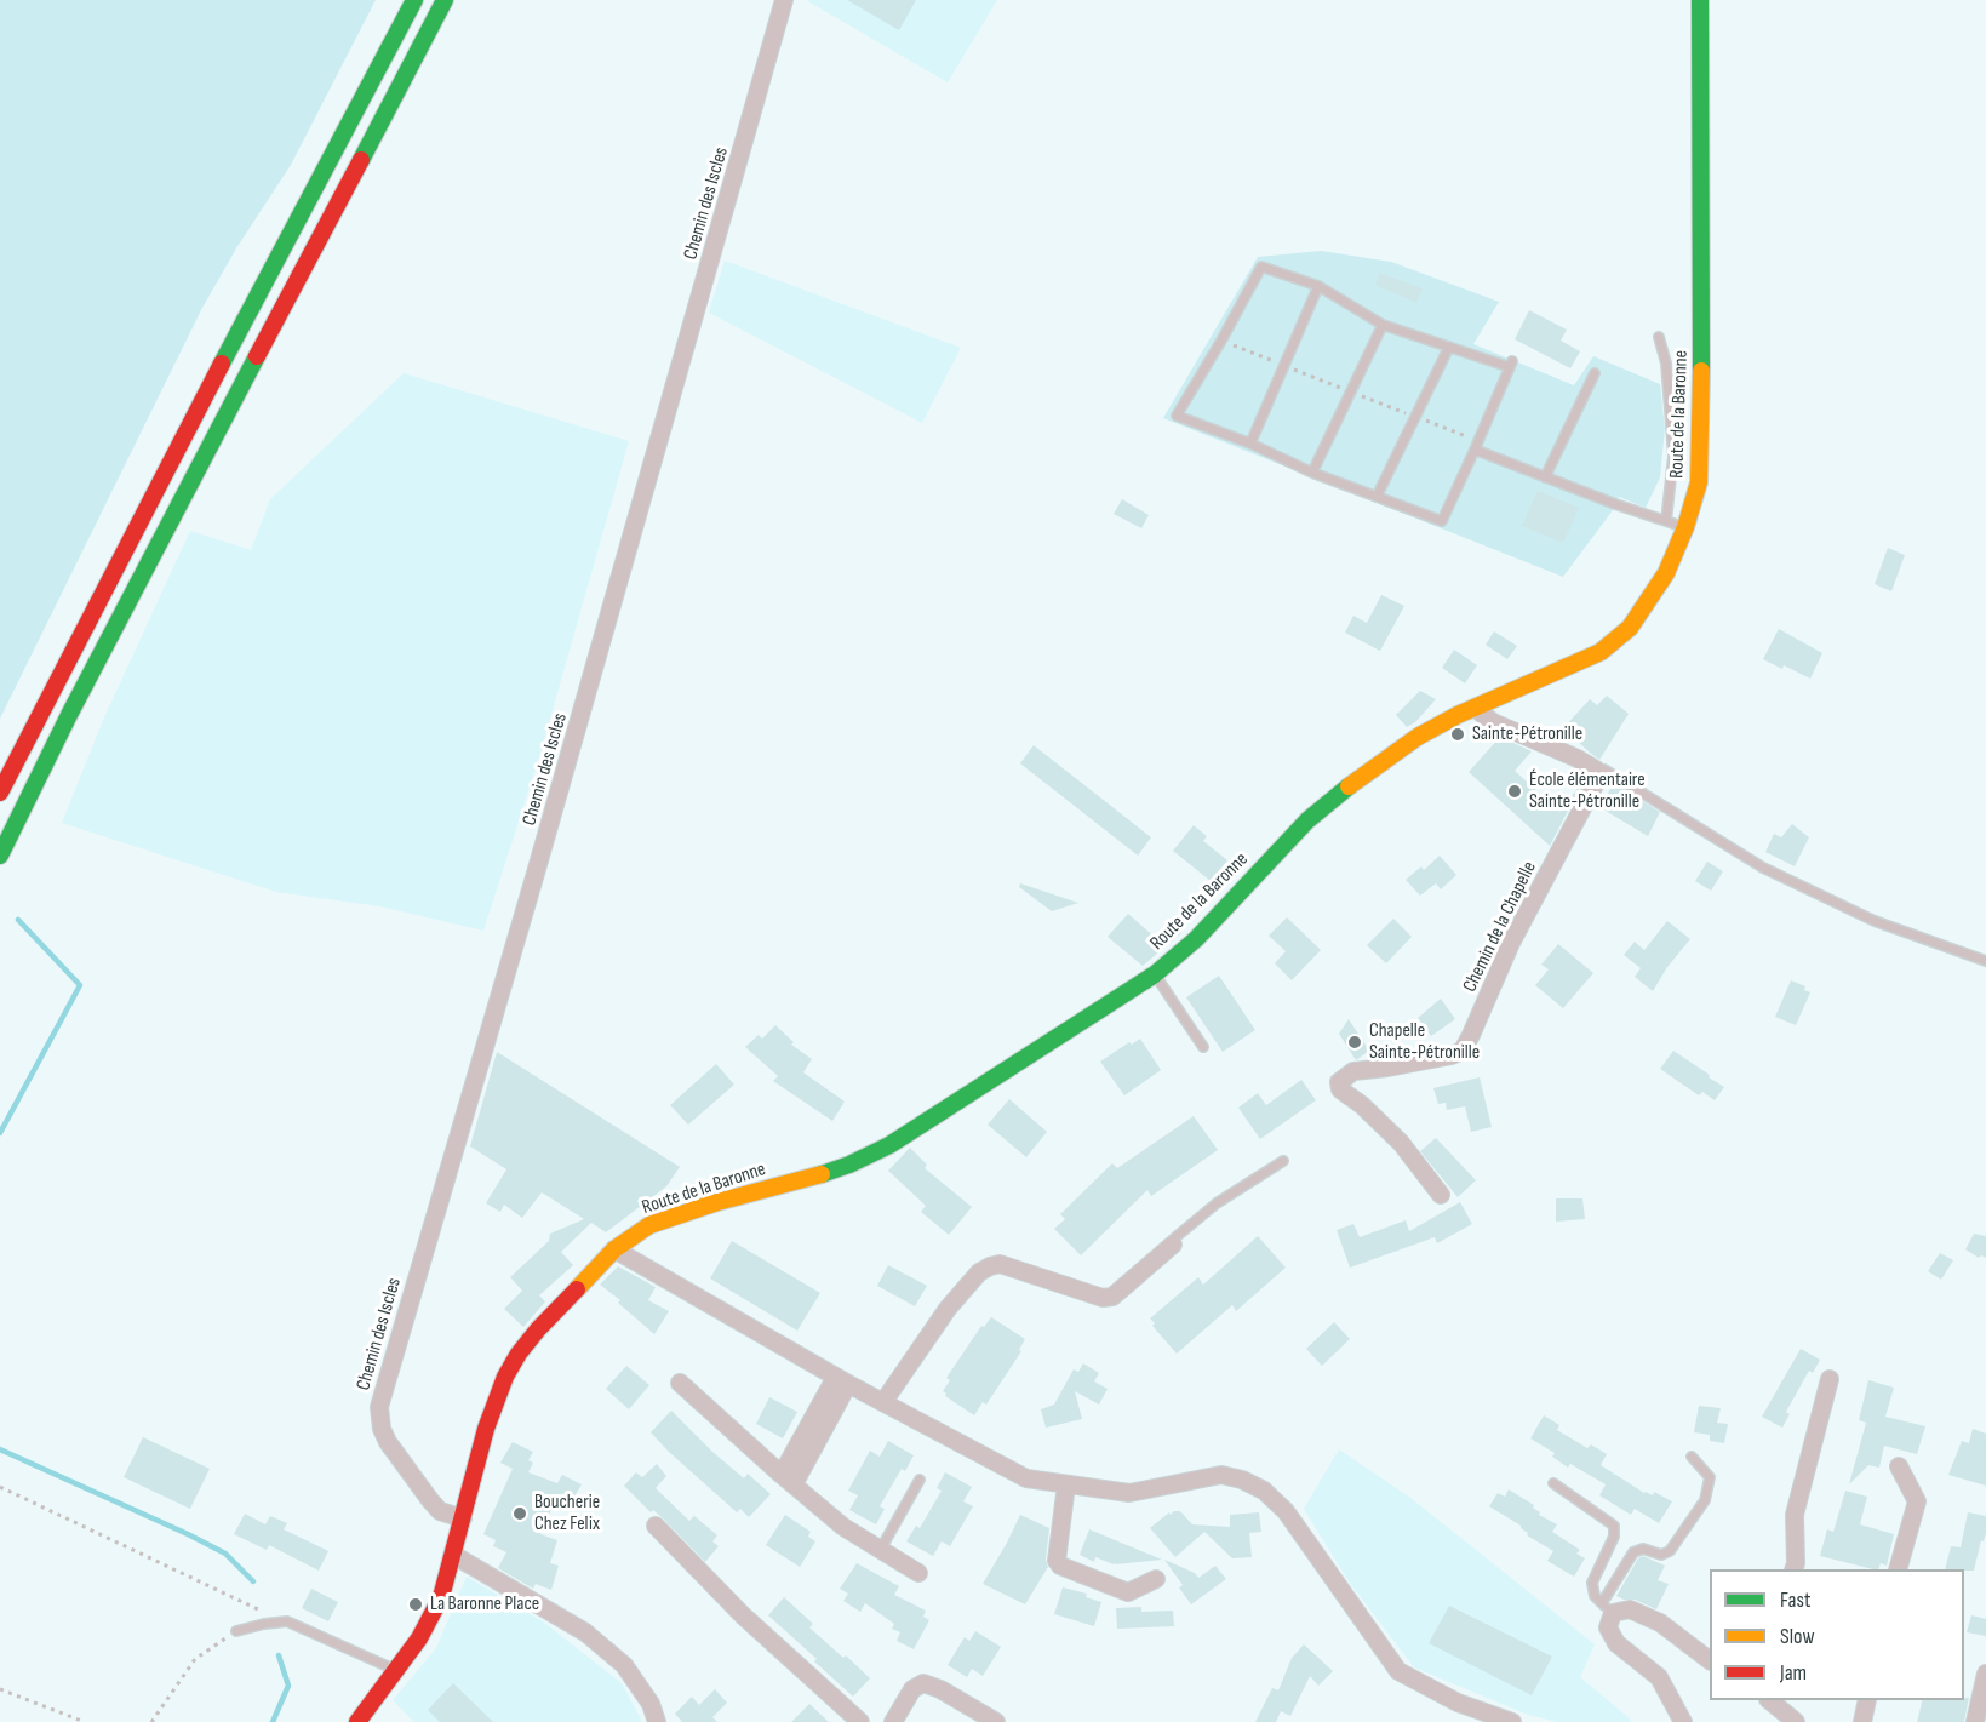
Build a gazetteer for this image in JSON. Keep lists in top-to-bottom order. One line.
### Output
{"streets":{"main road":["Route de la Baronne"],"street":["Chemin des Iscles","Chemin de la Chapelle"]},"crossings":[["Chemin des Iscles","Route de la Baronne"]],"places":["Sainte-Pétronille","École élémentaire Sainte-Pétronille","Chapelle Sainte-Pétronille","Boucherie Chez Felix","La Baronne Place"],"legend":["Fast","Slow","Jam"]}
